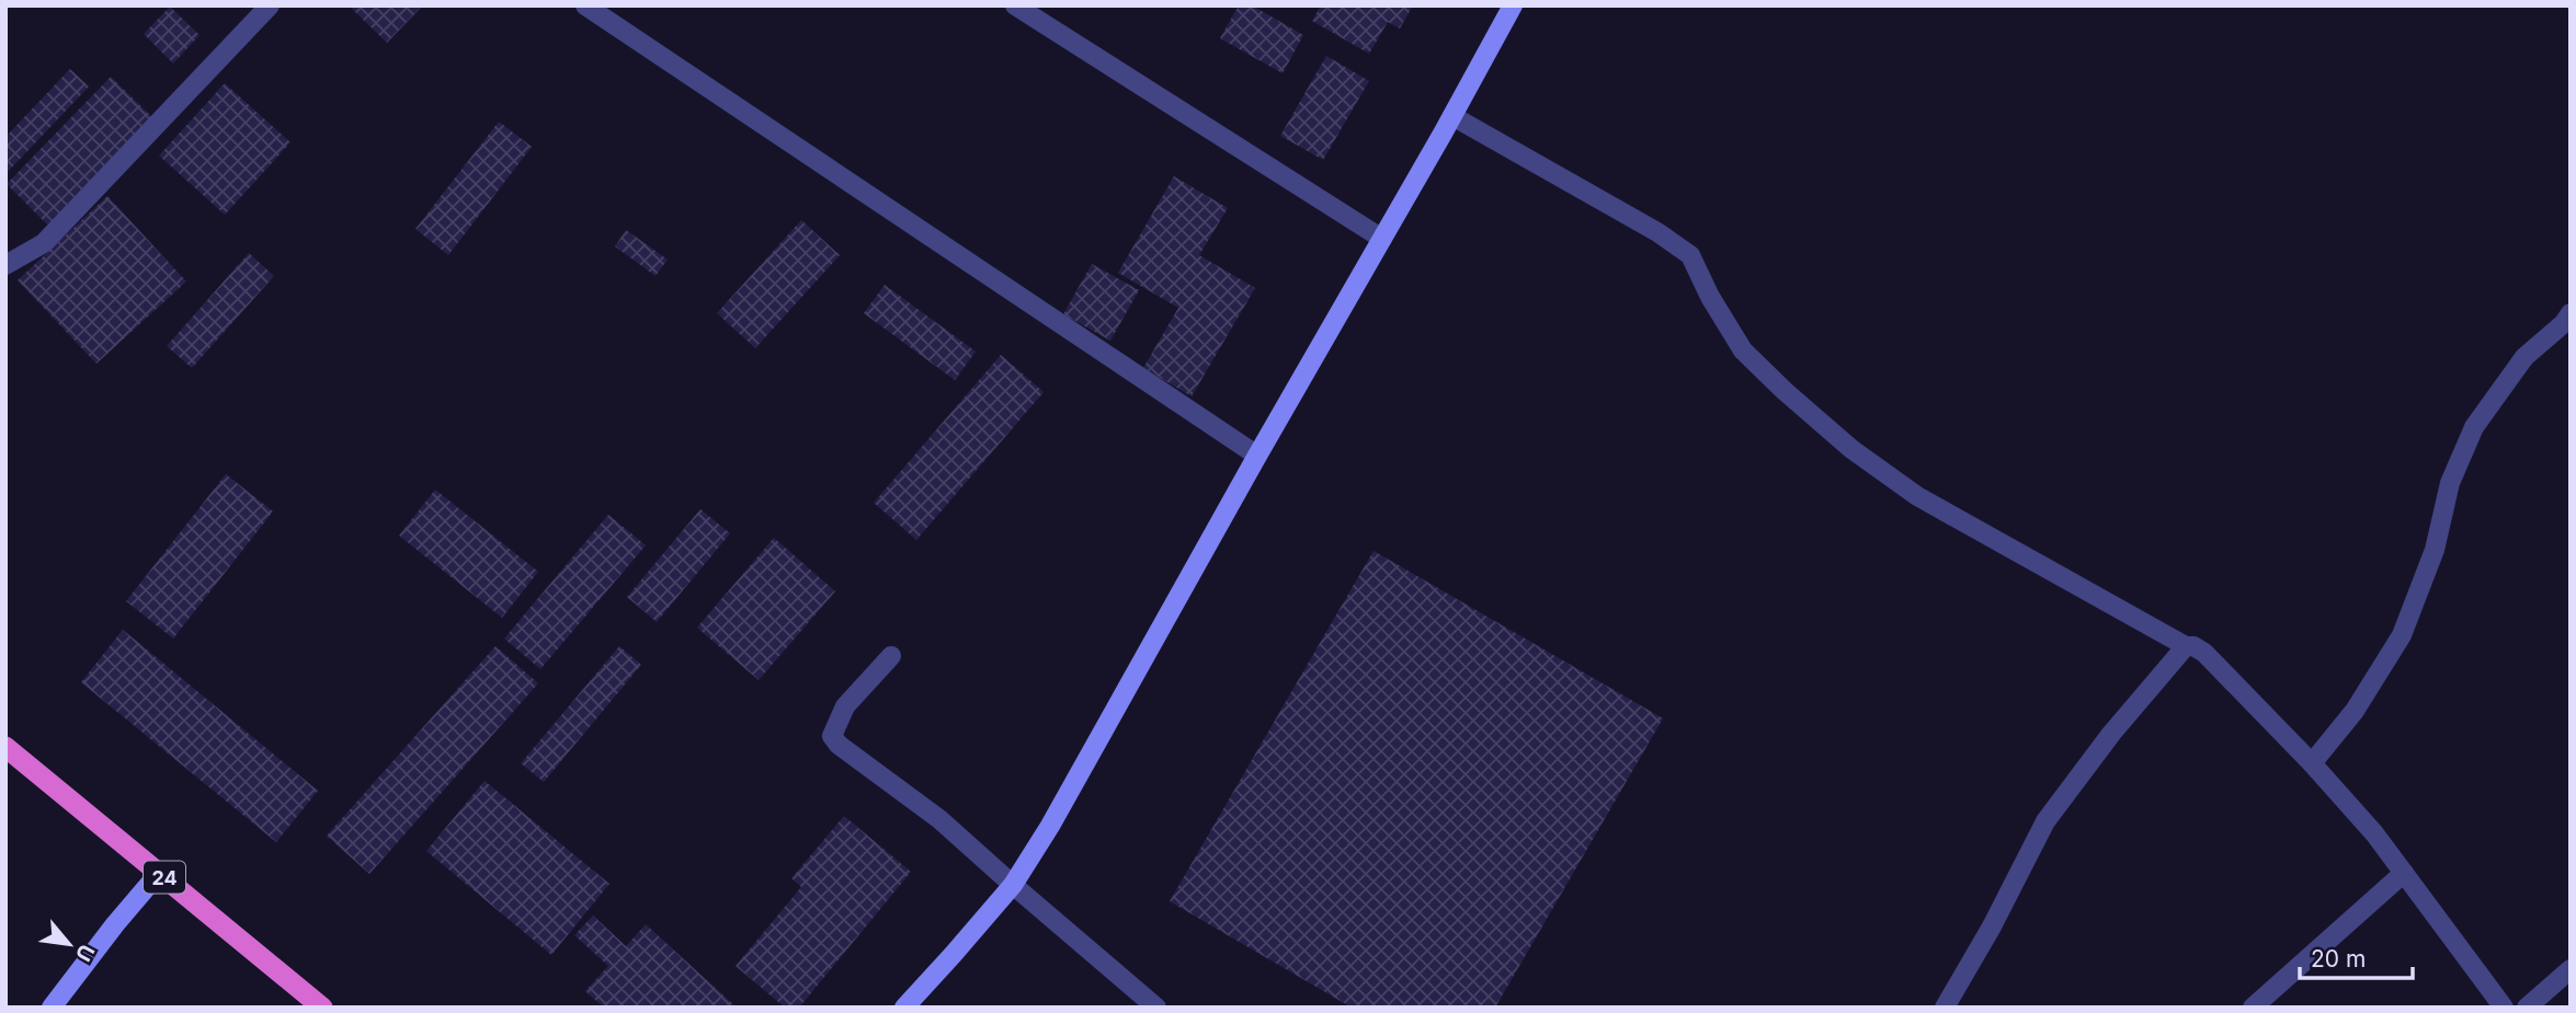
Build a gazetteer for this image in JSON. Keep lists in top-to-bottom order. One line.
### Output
{"streets":{"highway":["24"]},"scale_bar":"20 m","north":"bottom right"}
